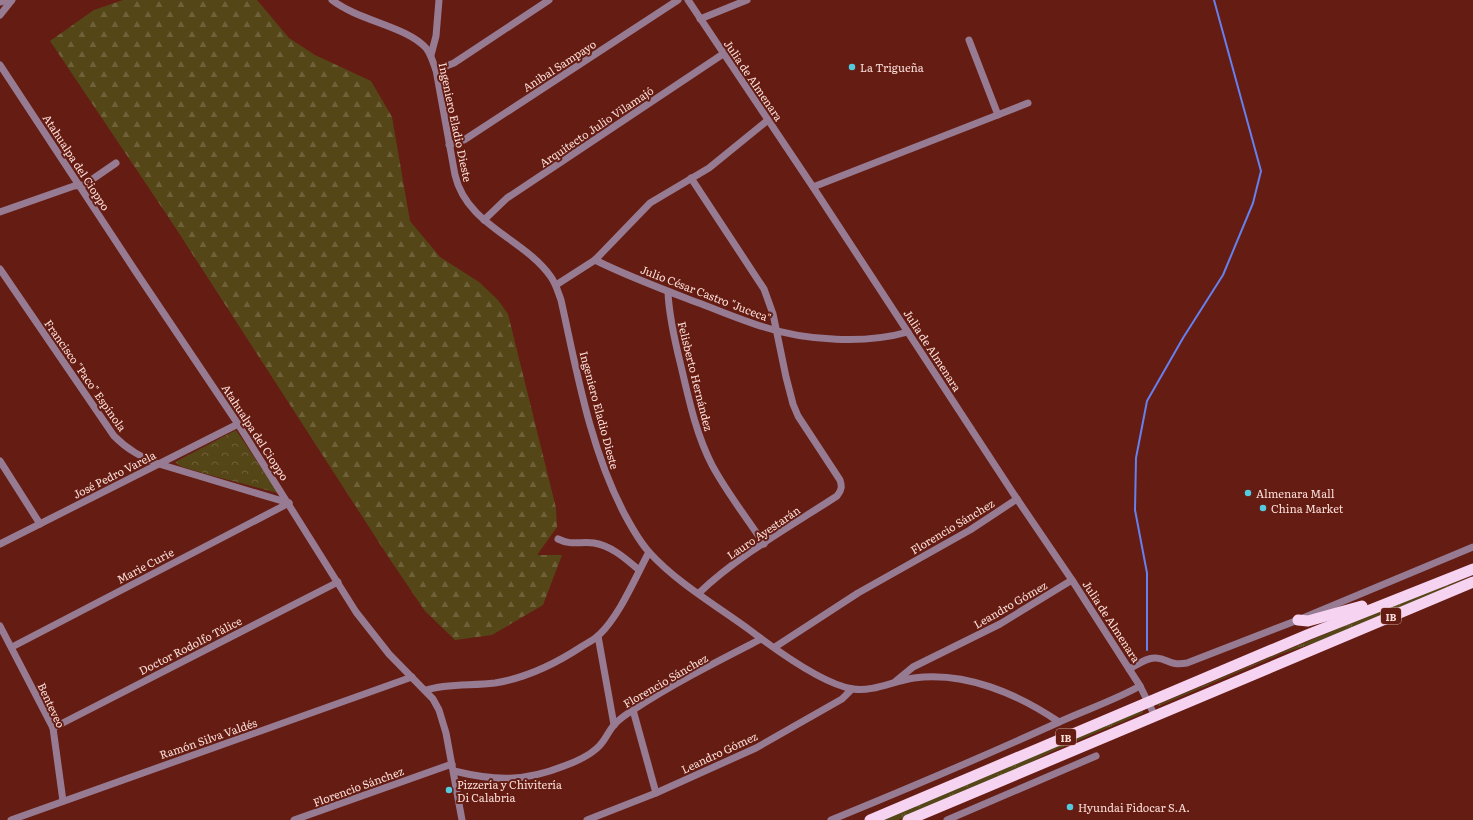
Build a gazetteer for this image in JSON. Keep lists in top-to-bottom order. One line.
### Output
{"streets":{"highway":["IB"],"street":["Anibal Sampayo","Julia de Almenara","Ingeniero Eladio Dieste","Arquitecto Julio Vilamajó","Atahualpa del Cioppo","Julio César Castro \"Juceca\"","Francisco \"Paco\" Espínola","Felisberto Hernández","José Pedro Varela","Florencio Sánchez","Lauro Ayestarán","Marie Curie","Leandro Gómez","Doctor Rodolfo Tálice","Benteveo","Ramón Silva Valdés"]},"crossings":[["Anibal Sampayo","Ingeniero Eladio Dieste"],["Julia de Almenara","Arquitecto Julio Vilamajó"],["Julia de Almenara","Julio César Castro \"Juceca\""],["Julia de Almenara","Florencio Sánchez"],["Julia de Almenara","Leandro Gómez"],["Julia de Almenara","IB"],["Ingeniero Eladio Dieste","Arquitecto Julio Vilamajó"],["Ingeniero Eladio Dieste","Florencio Sánchez"],["Ingeniero Eladio Dieste","Lauro Ayestarán"],["Ingeniero Eladio Dieste","Leandro Gómez"],["Atahualpa del Cioppo","Francisco \"Paco\" Espínola"],["Atahualpa del Cioppo","José Pedro Varela"],["Atahualpa del Cioppo","Florencio Sánchez"],["Atahualpa del Cioppo","Marie Curie"],["Atahualpa del Cioppo","Doctor Rodolfo Tálice"],["Atahualpa del Cioppo","Ramón Silva Valdés"],["Julio César Castro \"Juceca\"","Felisberto Hernández"],["Julio César Castro \"Juceca\"","Lauro Ayestarán"],["Francisco \"Paco\" Espínola","José Pedro Varela"],["Francisco \"Paco\" Espínola","Marie Curie"],["Felisberto Hernández","Lauro Ayestarán"],["Marie Curie","Benteveo"],["Doctor Rodolfo Tálice","Benteveo"],["Benteveo","Ramón Silva Valdés"]],"places":["La Trigueña","Almenara Mall","China Market","Pizzería y Chivitería Di Calabria","Hyundai Fidocar S.A."]}
